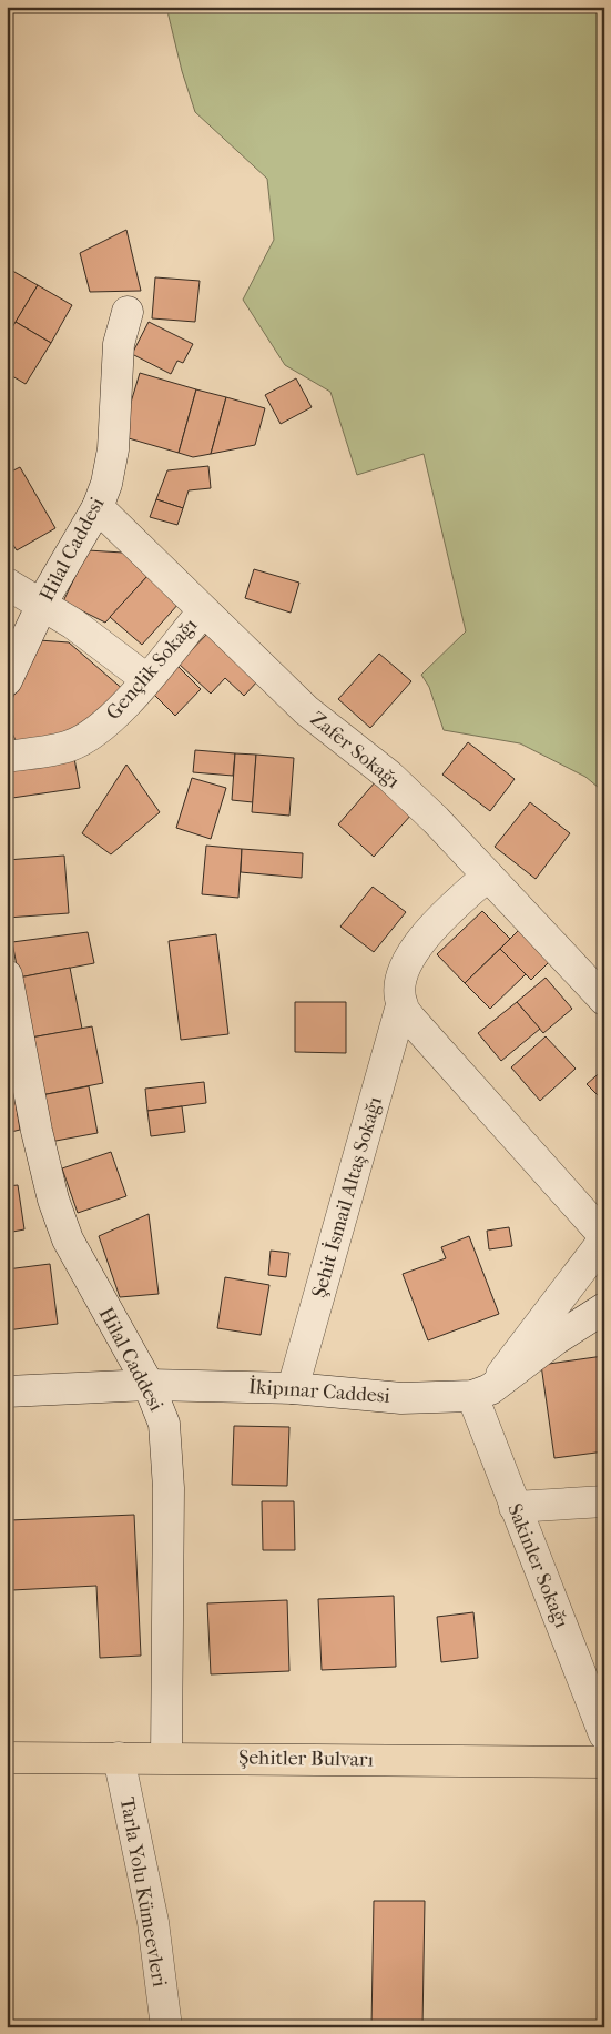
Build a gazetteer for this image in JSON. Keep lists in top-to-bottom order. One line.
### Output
{"streets":{"main road":["Şehitler Bulvarı"],"street":["Hilal Caddesi","Gençlik Sokağı","Zafer Sokağı","Şehit İsmail Altaş Sokağı","İkipınar Caddesi","Sakinler Sokağı","Tarla Yolu Kümeevleri"]},"crossings":[["Hilal Caddesi","Zafer Sokağı"],["Hilal Caddesi","İkipınar Caddesi"],["Hilal Caddesi","Şehitler Bulvarı"],["Gençlik Sokağı","Zafer Sokağı"],["Zafer Sokağı","Şehit İsmail Altaş Sokağı"],["Şehit İsmail Altaş Sokağı","İkipınar Caddesi"],["İkipınar Caddesi","Sakinler Sokağı"],["Şehitler Bulvarı","Tarla Yolu Kümeevleri"]]}
